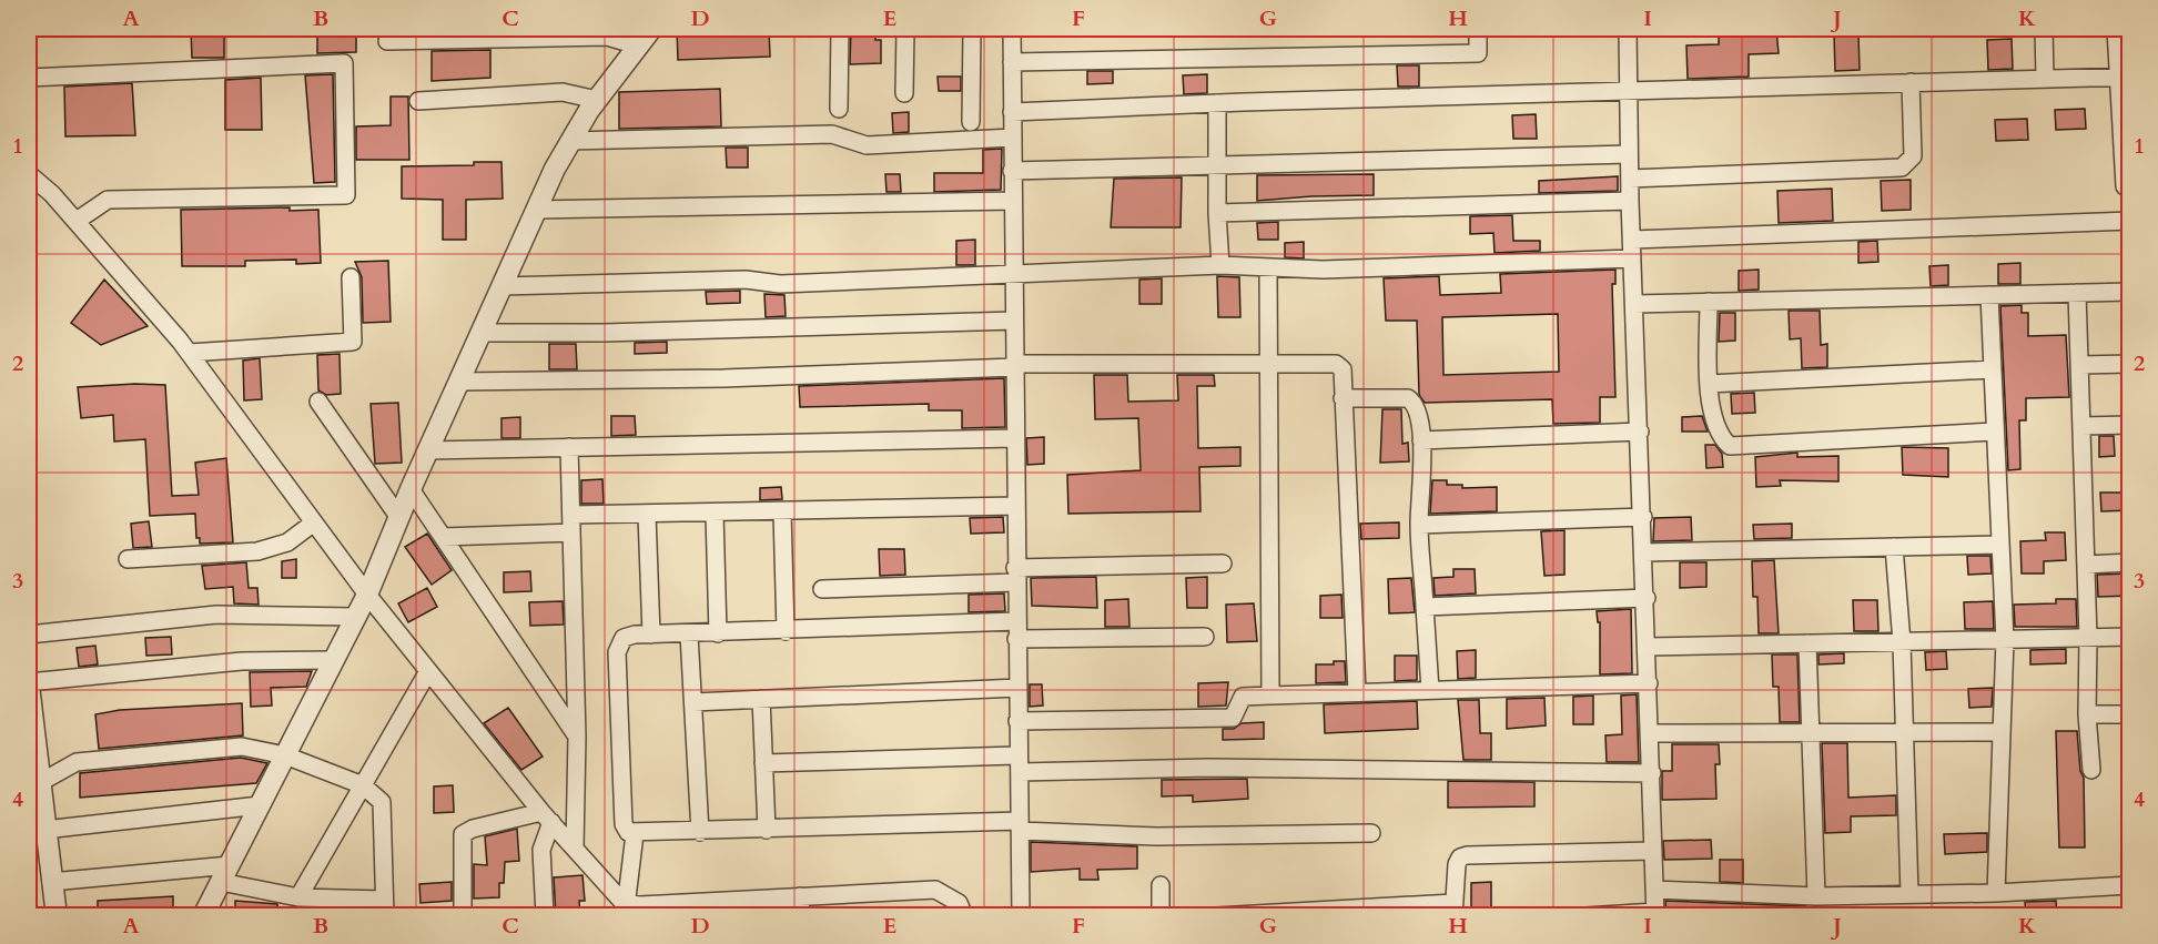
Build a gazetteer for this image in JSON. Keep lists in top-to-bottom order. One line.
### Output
{"grid":{"columns":["A","B","C","D","E","F","G","H","I","J","K"],"rows":["1","2","3","4"]}}
